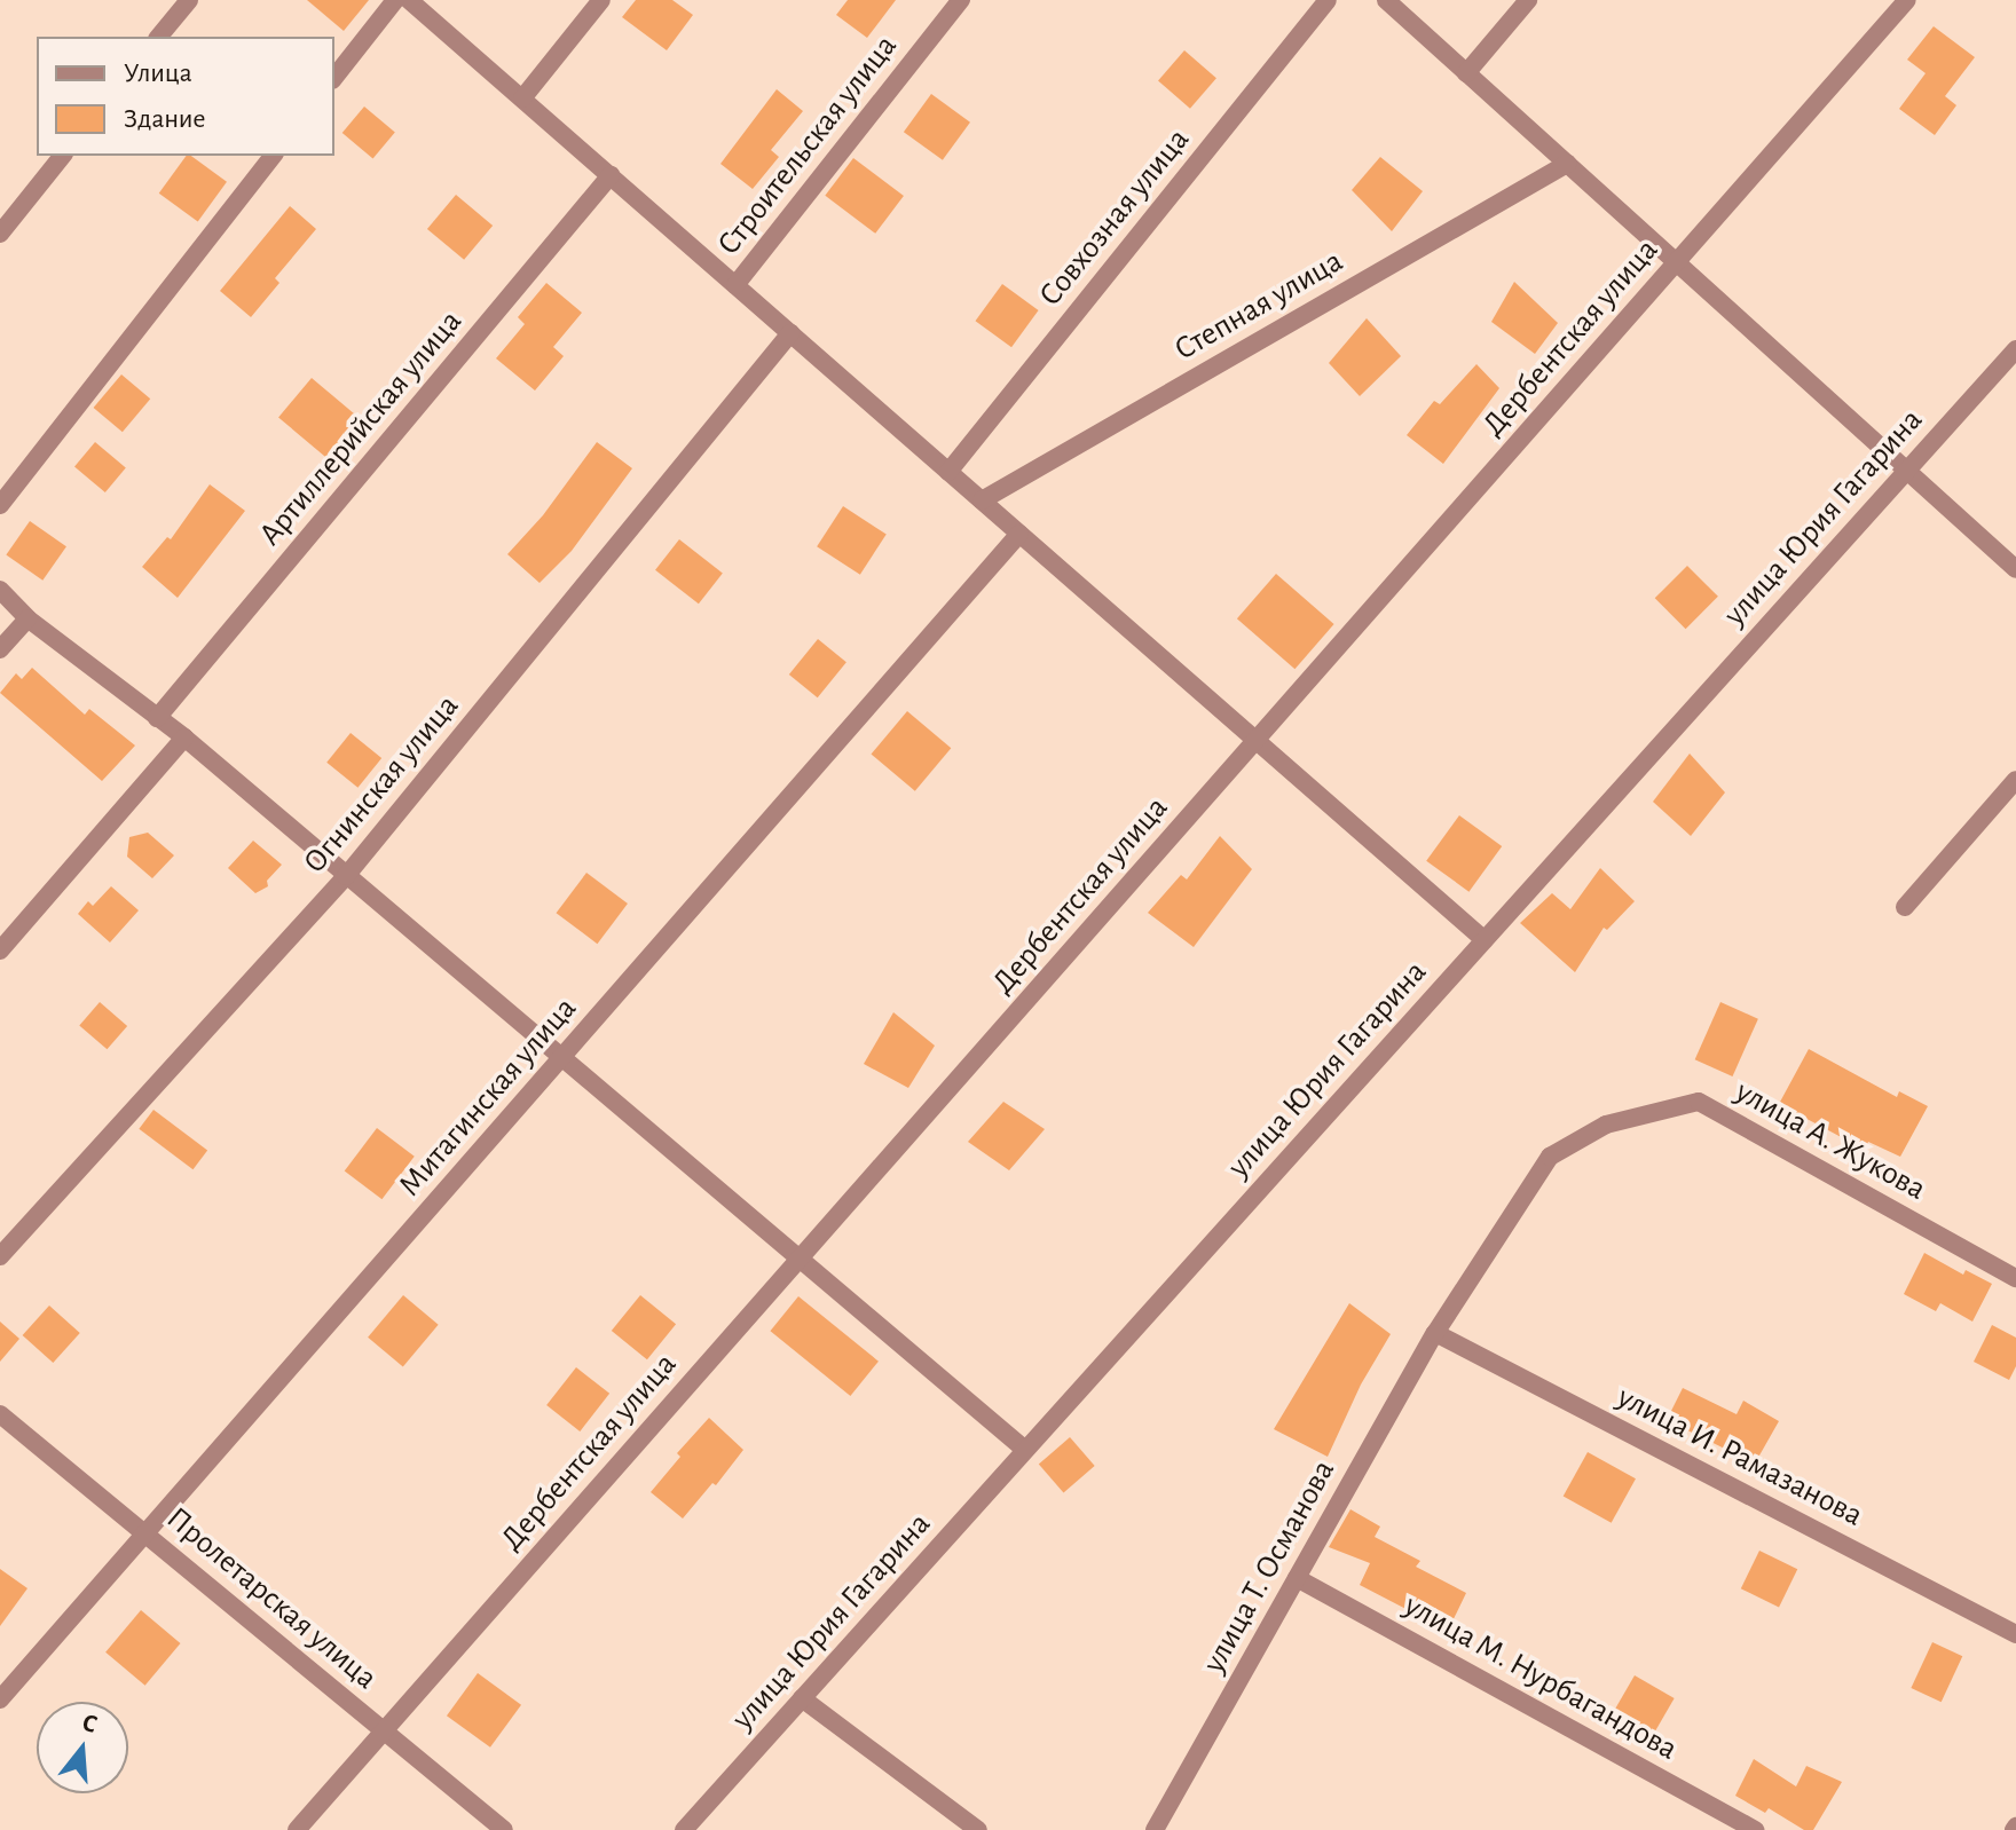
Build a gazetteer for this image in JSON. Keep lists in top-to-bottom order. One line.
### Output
{"streets":{"street":["Строительская улица","Совхозная улица","Степная улица","Дербентская улица","Артиллерийская улица","улица Юрия Гагарина","Огнинская улица","Митагинская улица","улица А. Жукова","улица И. Рамазанова","улица Т. Османова","Пролетарская улица","улица М. Нурбагандова"]},"crossings":[["Дербентская улица","Пролетарская улица"],["Митагинская улица","Пролетарская улица"],["улица А. Жукова","улица И. Рамазанова"],["улица А. Жукова","улица Т. Османова"],["улица И. Рамазанова","улица Т. Османова"],["улица Т. Османова","улица М. Нурбагандова"]],"legend":["Улица","Здание"],"north":"top"}
